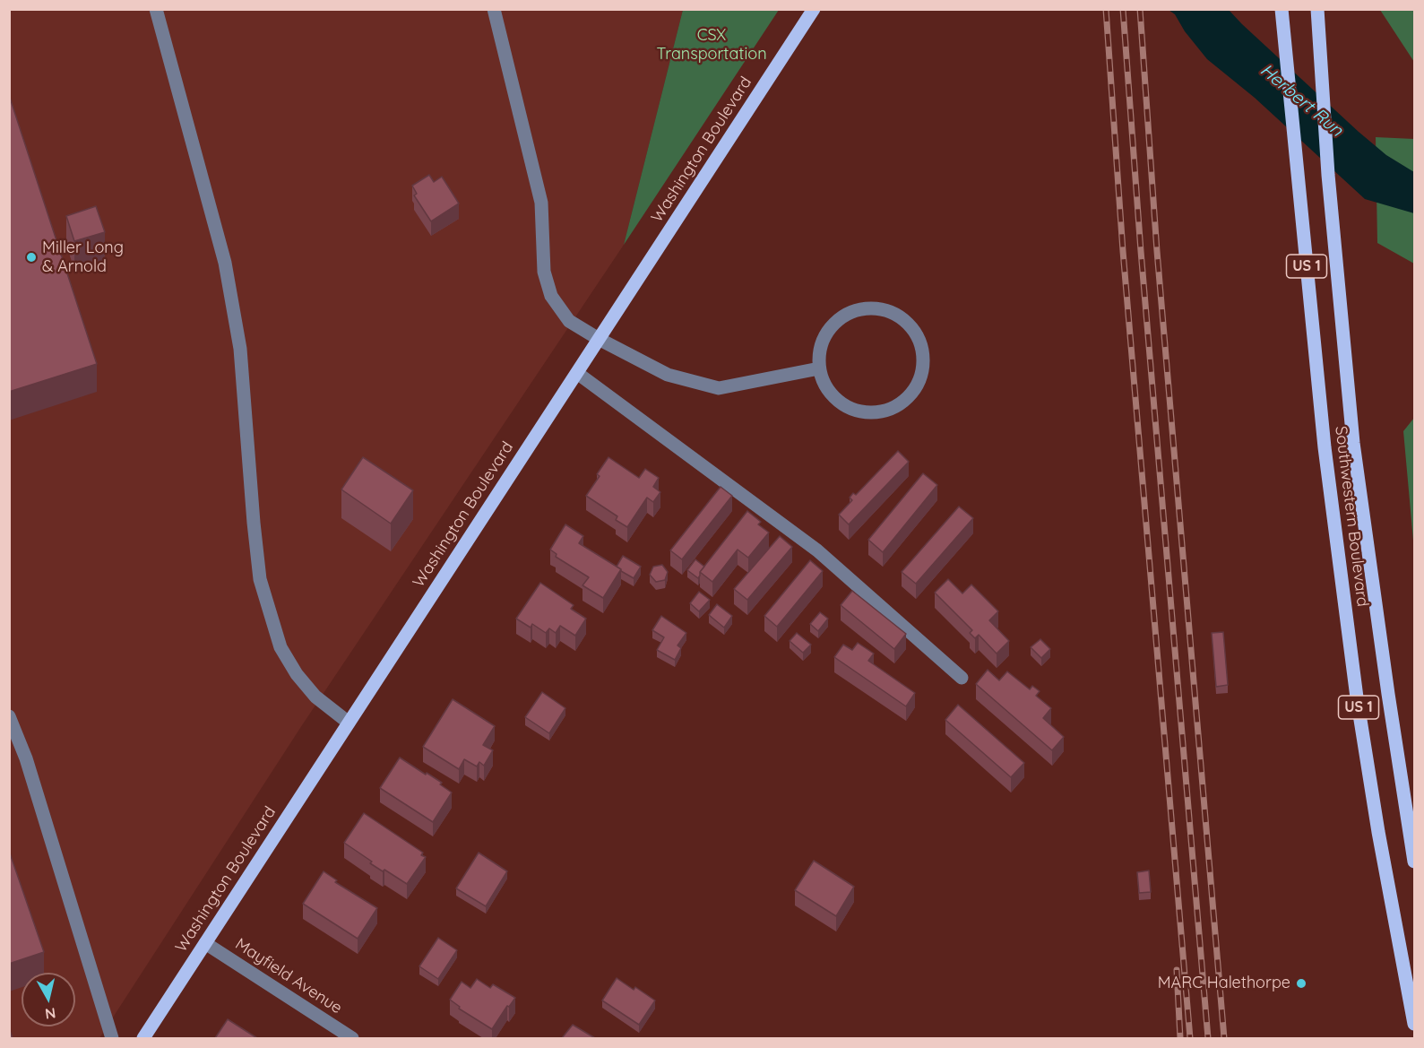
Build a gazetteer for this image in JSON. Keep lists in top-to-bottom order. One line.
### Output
{"streets":{"main road":["Washington Boulevard","US 1","Southwestern Boulevard"],"street":["Mayfield Avenue"]},"crossings":[["Washington Boulevard","Mayfield Avenue"]],"water":["Herbert Run"],"parks":["CSX Transportation"],"places":["Miller Long & Arnold","MARC Halethorpe"],"north":"bottom"}
